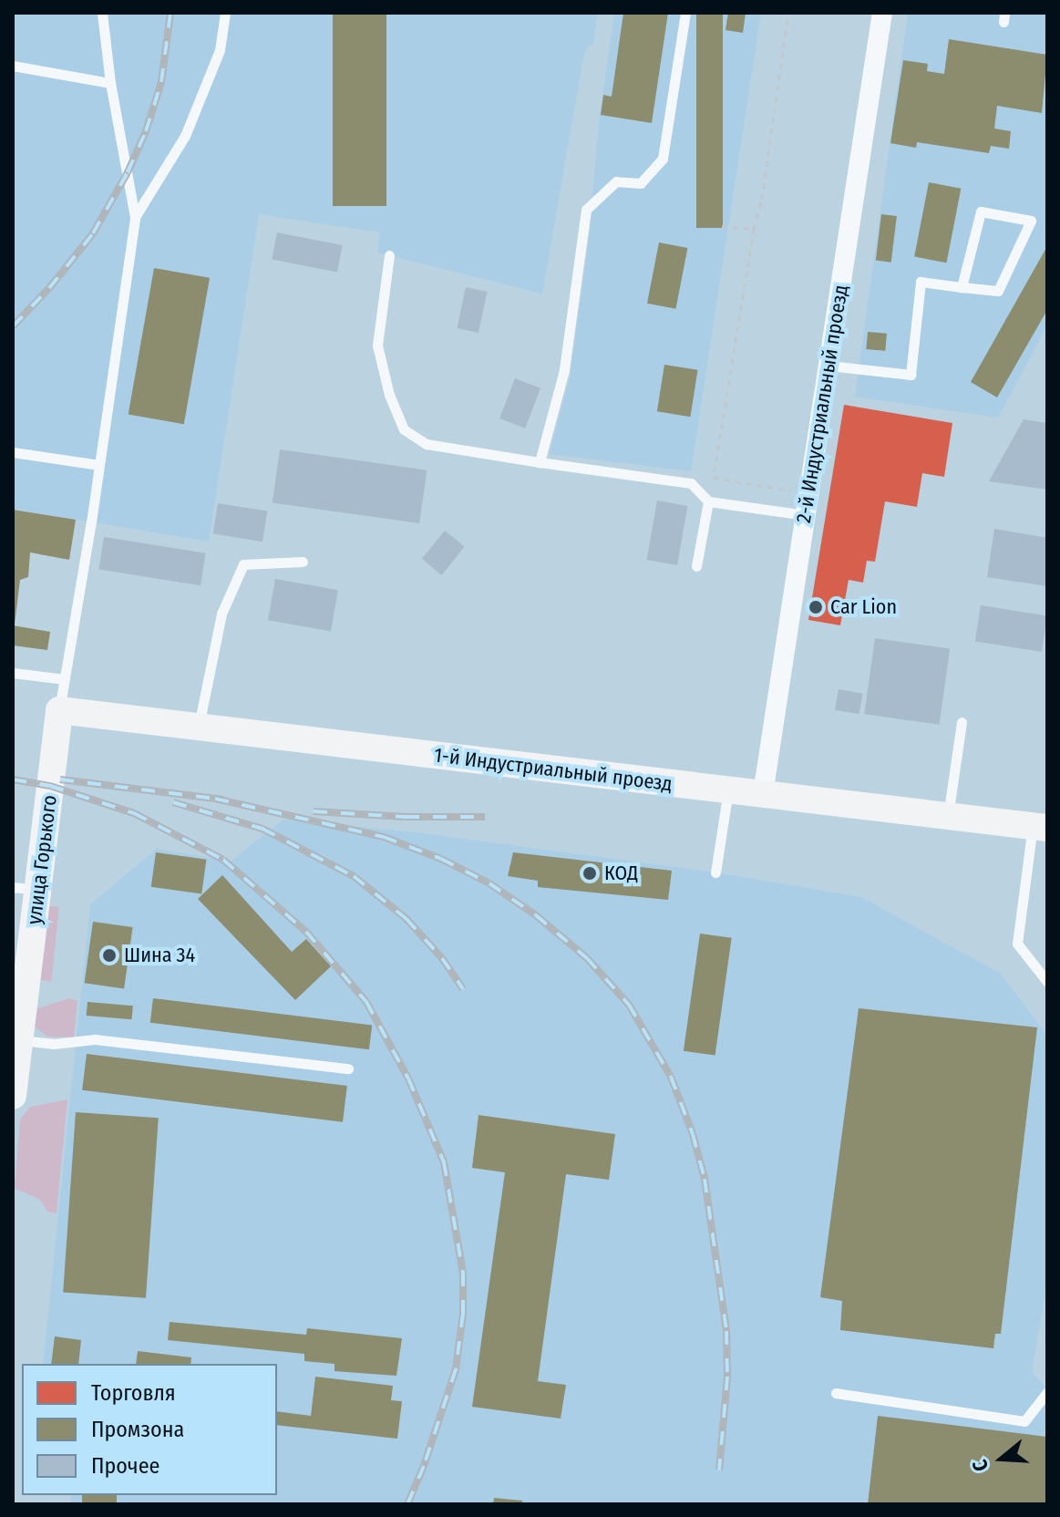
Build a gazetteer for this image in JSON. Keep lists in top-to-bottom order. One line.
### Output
{"streets":{"street":["2-й Индустриальный проезд","1-й Индустриальный проезд","улица Горького"]},"crossings":[["2-й Индустриальный проезд","1-й Индустриальный проезд"],["1-й Индустриальный проезд","улица Горького"]],"places":["Car Lion","КОД","Шина 34"],"legend":["Торговля","Промзона","Прочее"],"north":"left"}
